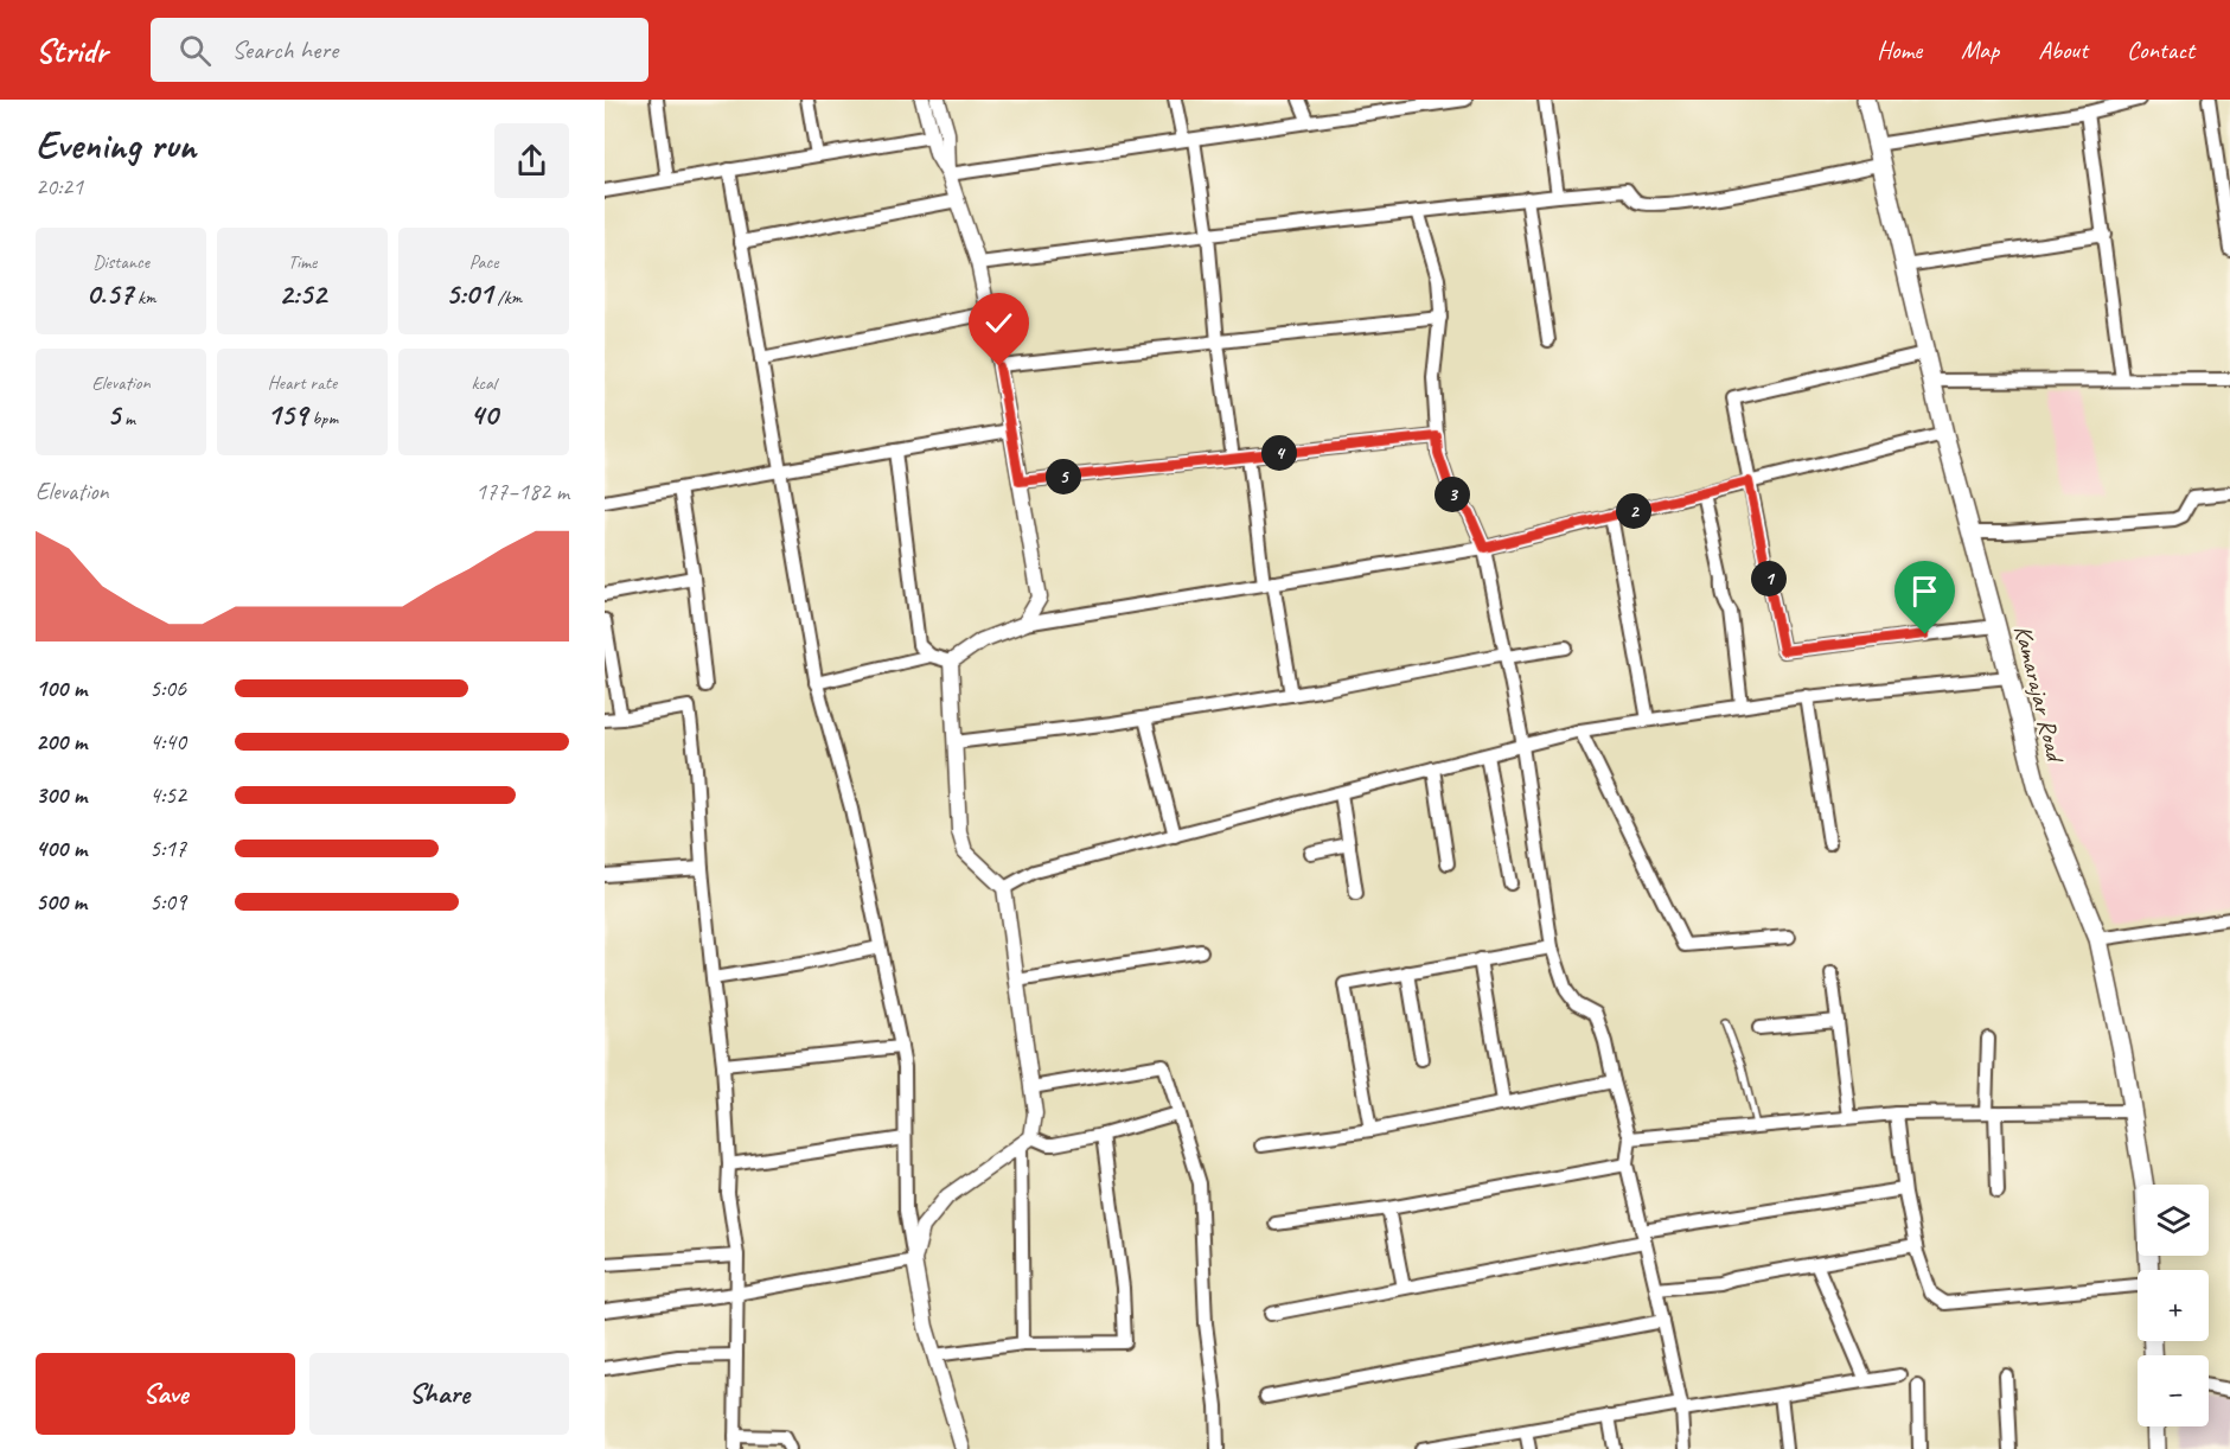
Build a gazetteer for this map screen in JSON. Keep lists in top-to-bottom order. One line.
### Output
{"streets":{"main road":["Kamarajar Road"]},"page":{"header":"Stridr","search":"Search here","nav":["Home","Map","About","Contact"],"heading":["Evening run","20:21"],"stats":[["Distance","0.57 km"],["Time","2:52"],["Pace","5:01 /km"],["Elevation","5 m"],["Heart rate","159 bpm"],["kcal","40"]],"pins":["4","5","3","2","1"],"chart":["Elevation","177–182 m"],"list":[{"name":"100 m","note":"5:06"},{"name":"200 m","note":"4:40"},{"name":"300 m","note":"4:52"},{"name":"400 m","note":"5:17"},{"name":"500 m","note":"5:09"}],"map_buttons":["+","−"],"buttons":["Save","Share"]}}
